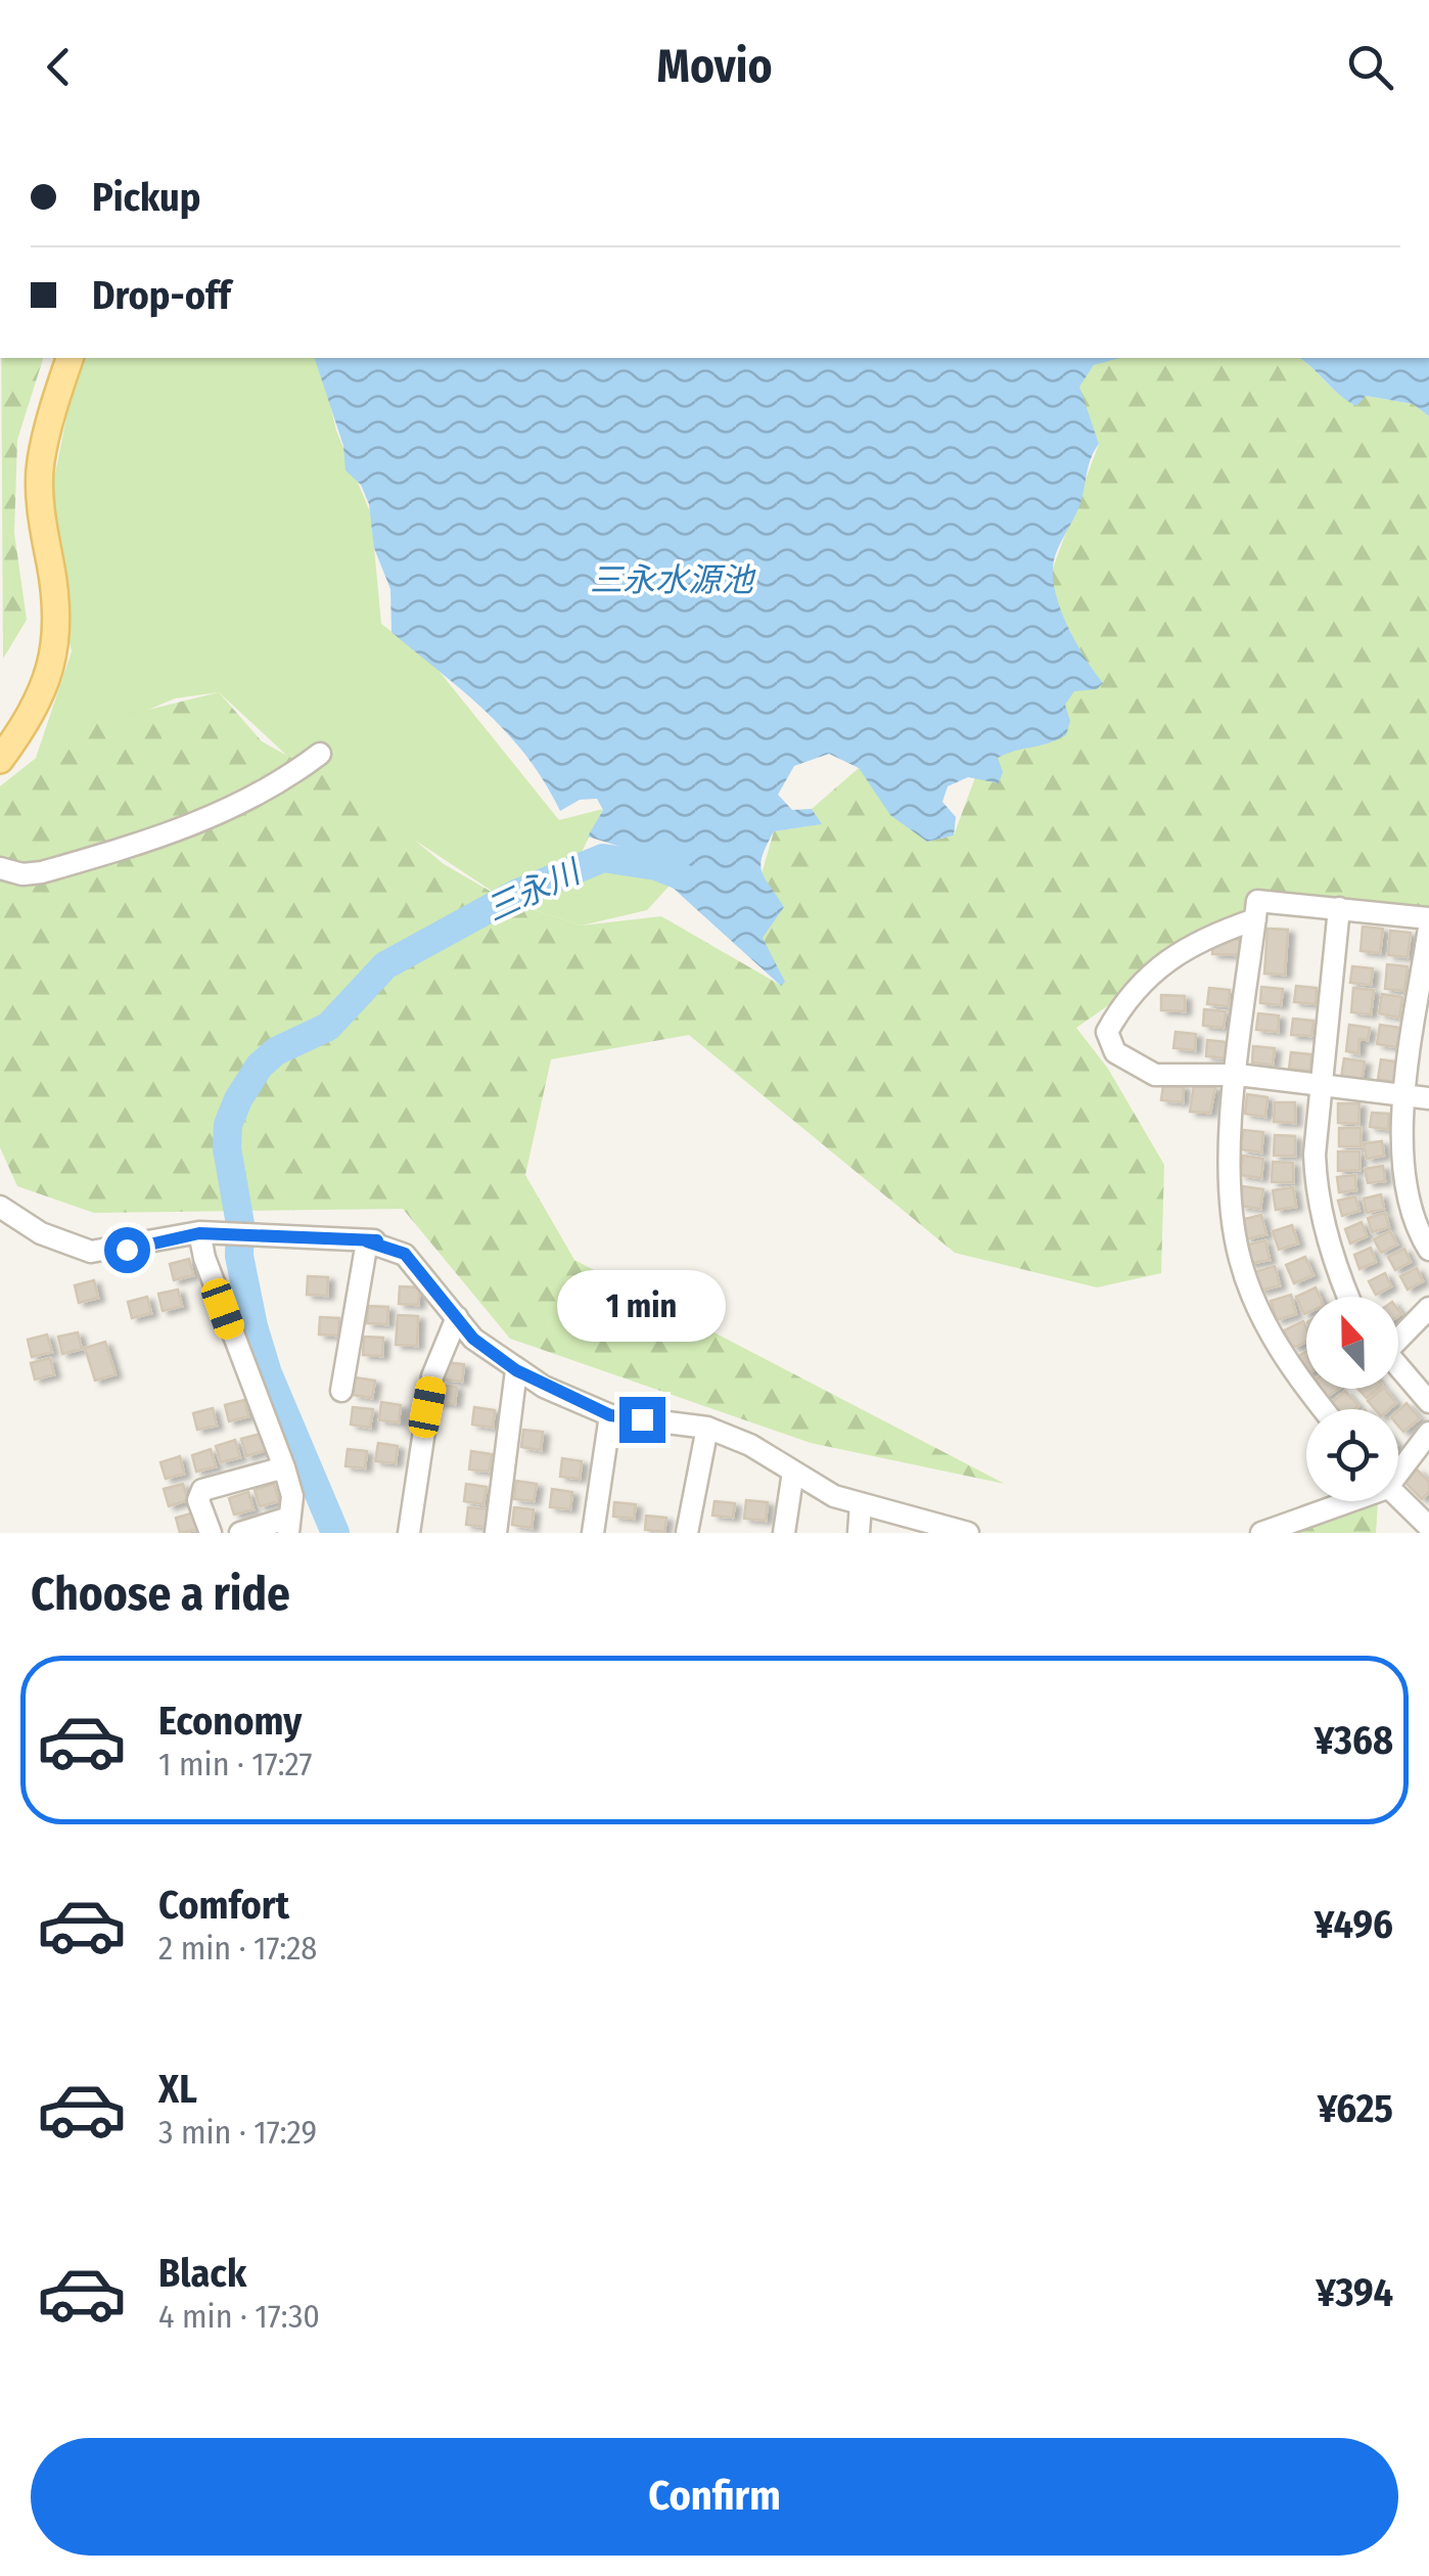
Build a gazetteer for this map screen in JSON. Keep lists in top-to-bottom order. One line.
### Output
{"water":["三永水源池","三永川"],"north":"top","page":{"header":"Movio","banner":["Pickup","Drop-off"],"bubble":"1 min","heading":"Choose a ride","list":[{"name":"Economy","note":"1 min · 17:27","value":"¥368"},{"name":"Comfort","note":"2 min · 17:28","value":"¥496"},{"name":"XL","note":"3 min · 17:29","value":"¥625"},{"name":"Black","note":"4 min · 17:30","value":"¥394"}],"buttons":"Confirm"}}
